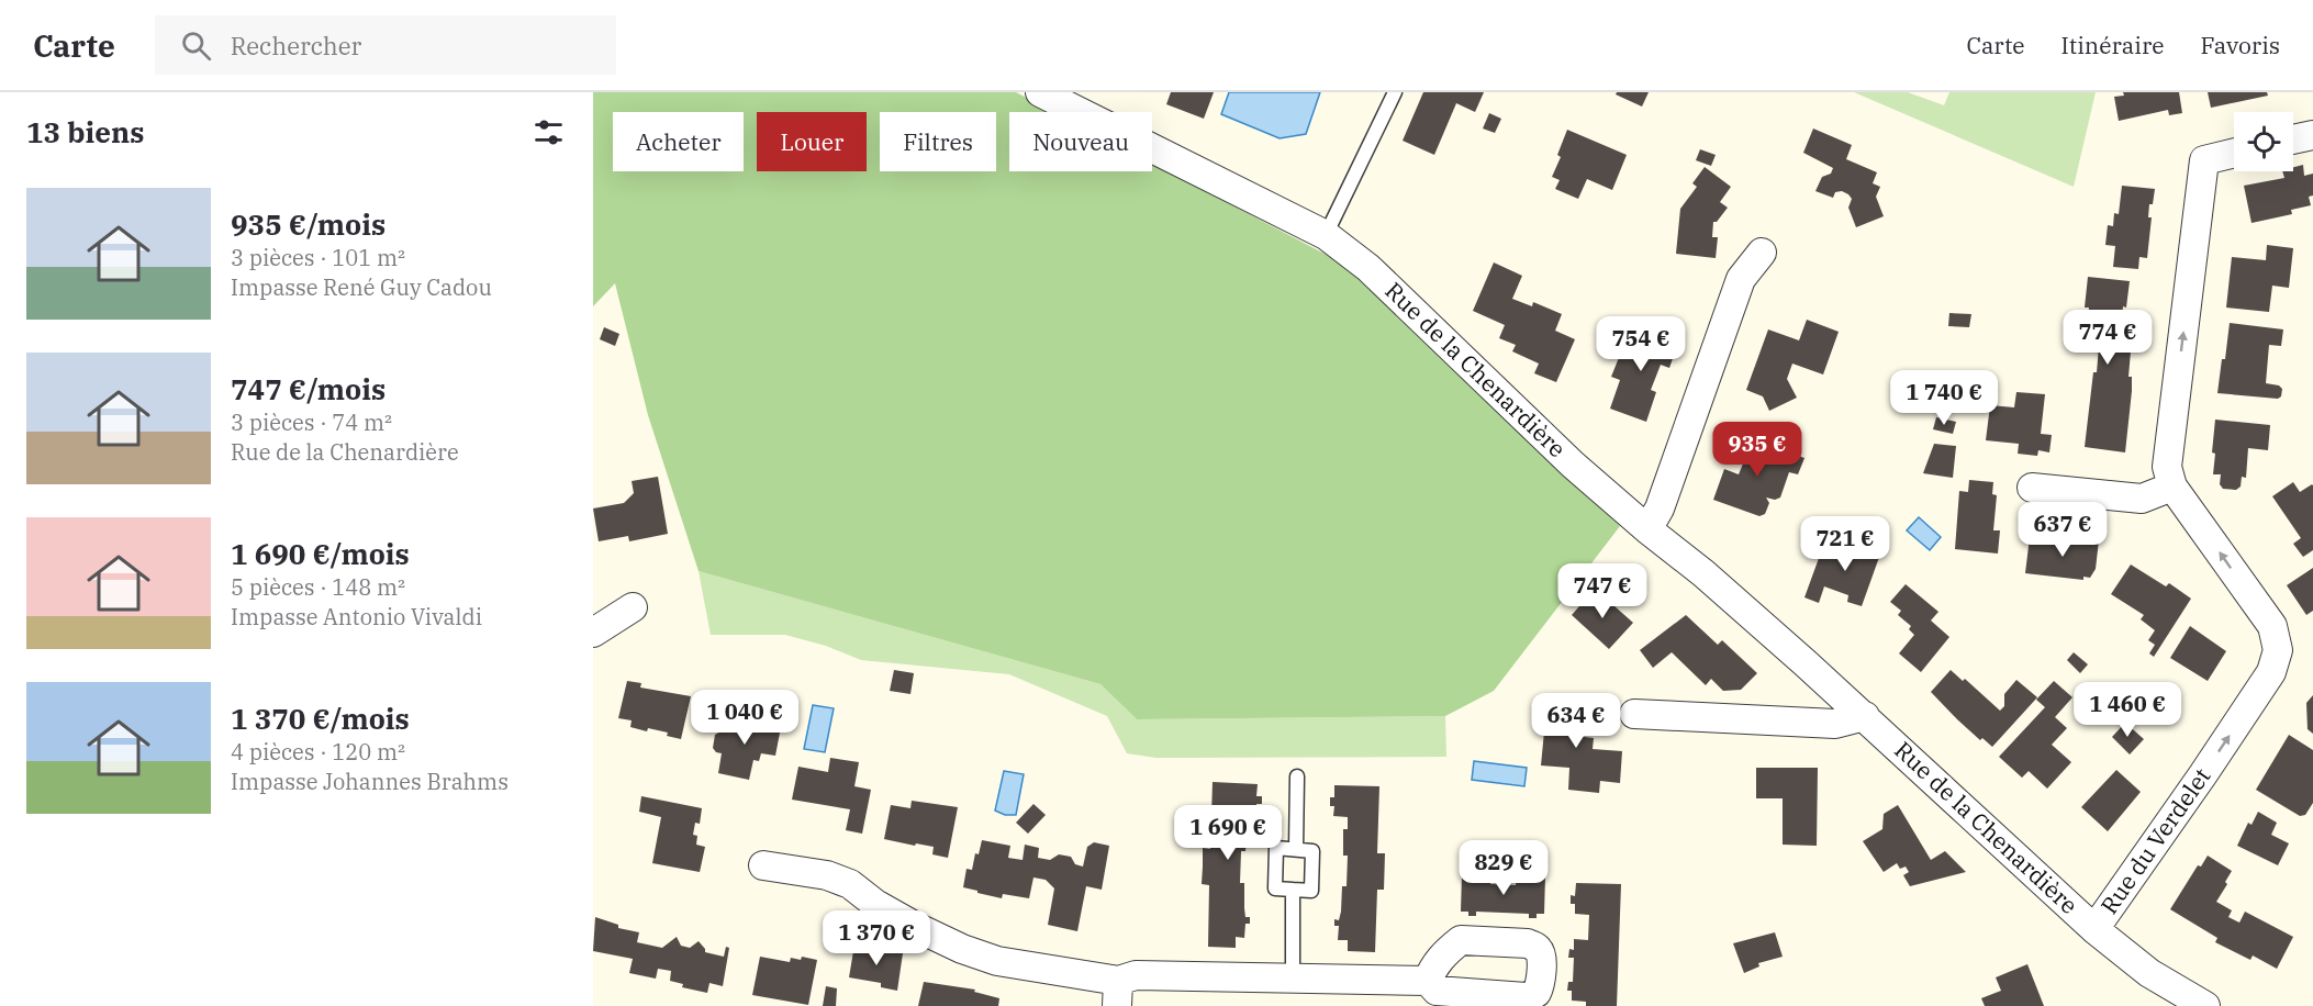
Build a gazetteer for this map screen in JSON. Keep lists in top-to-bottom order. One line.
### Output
{"streets":{"street":["Rue de la Chenardière","Rue du Verdelet"]},"crossings":[["Rue de la Chenardière","Rue du Verdelet"]],"one_way":["Rue du Verdelet"],"page":{"header":"Carte","search":"Rechercher","nav":["Carte","Itinéraire","Favoris"],"heading":"13 biens","chip":["Acheter","Louer","Filtres","Nouveau"],"list":[{"name":"935 €/mois","note":"3 pièces · 101 m² · Impasse René Guy Cadou"},{"name":"747 €/mois","note":"3 pièces · 74 m² · Rue de la Chenardière"},{"name":"1 690 €/mois","note":"5 pièces · 148 m² · Impasse Antonio Vivaldi"},{"name":"1 370 €/mois","note":"4 pièces · 120 m² · Impasse Johannes Brahms"}],"price":["774 €","754 €","1 740 €","935 €","637 €","721 €","747 €","1 460 €","1 040 €","634 €","1 690 €","829 €","1 370 €"]}}
